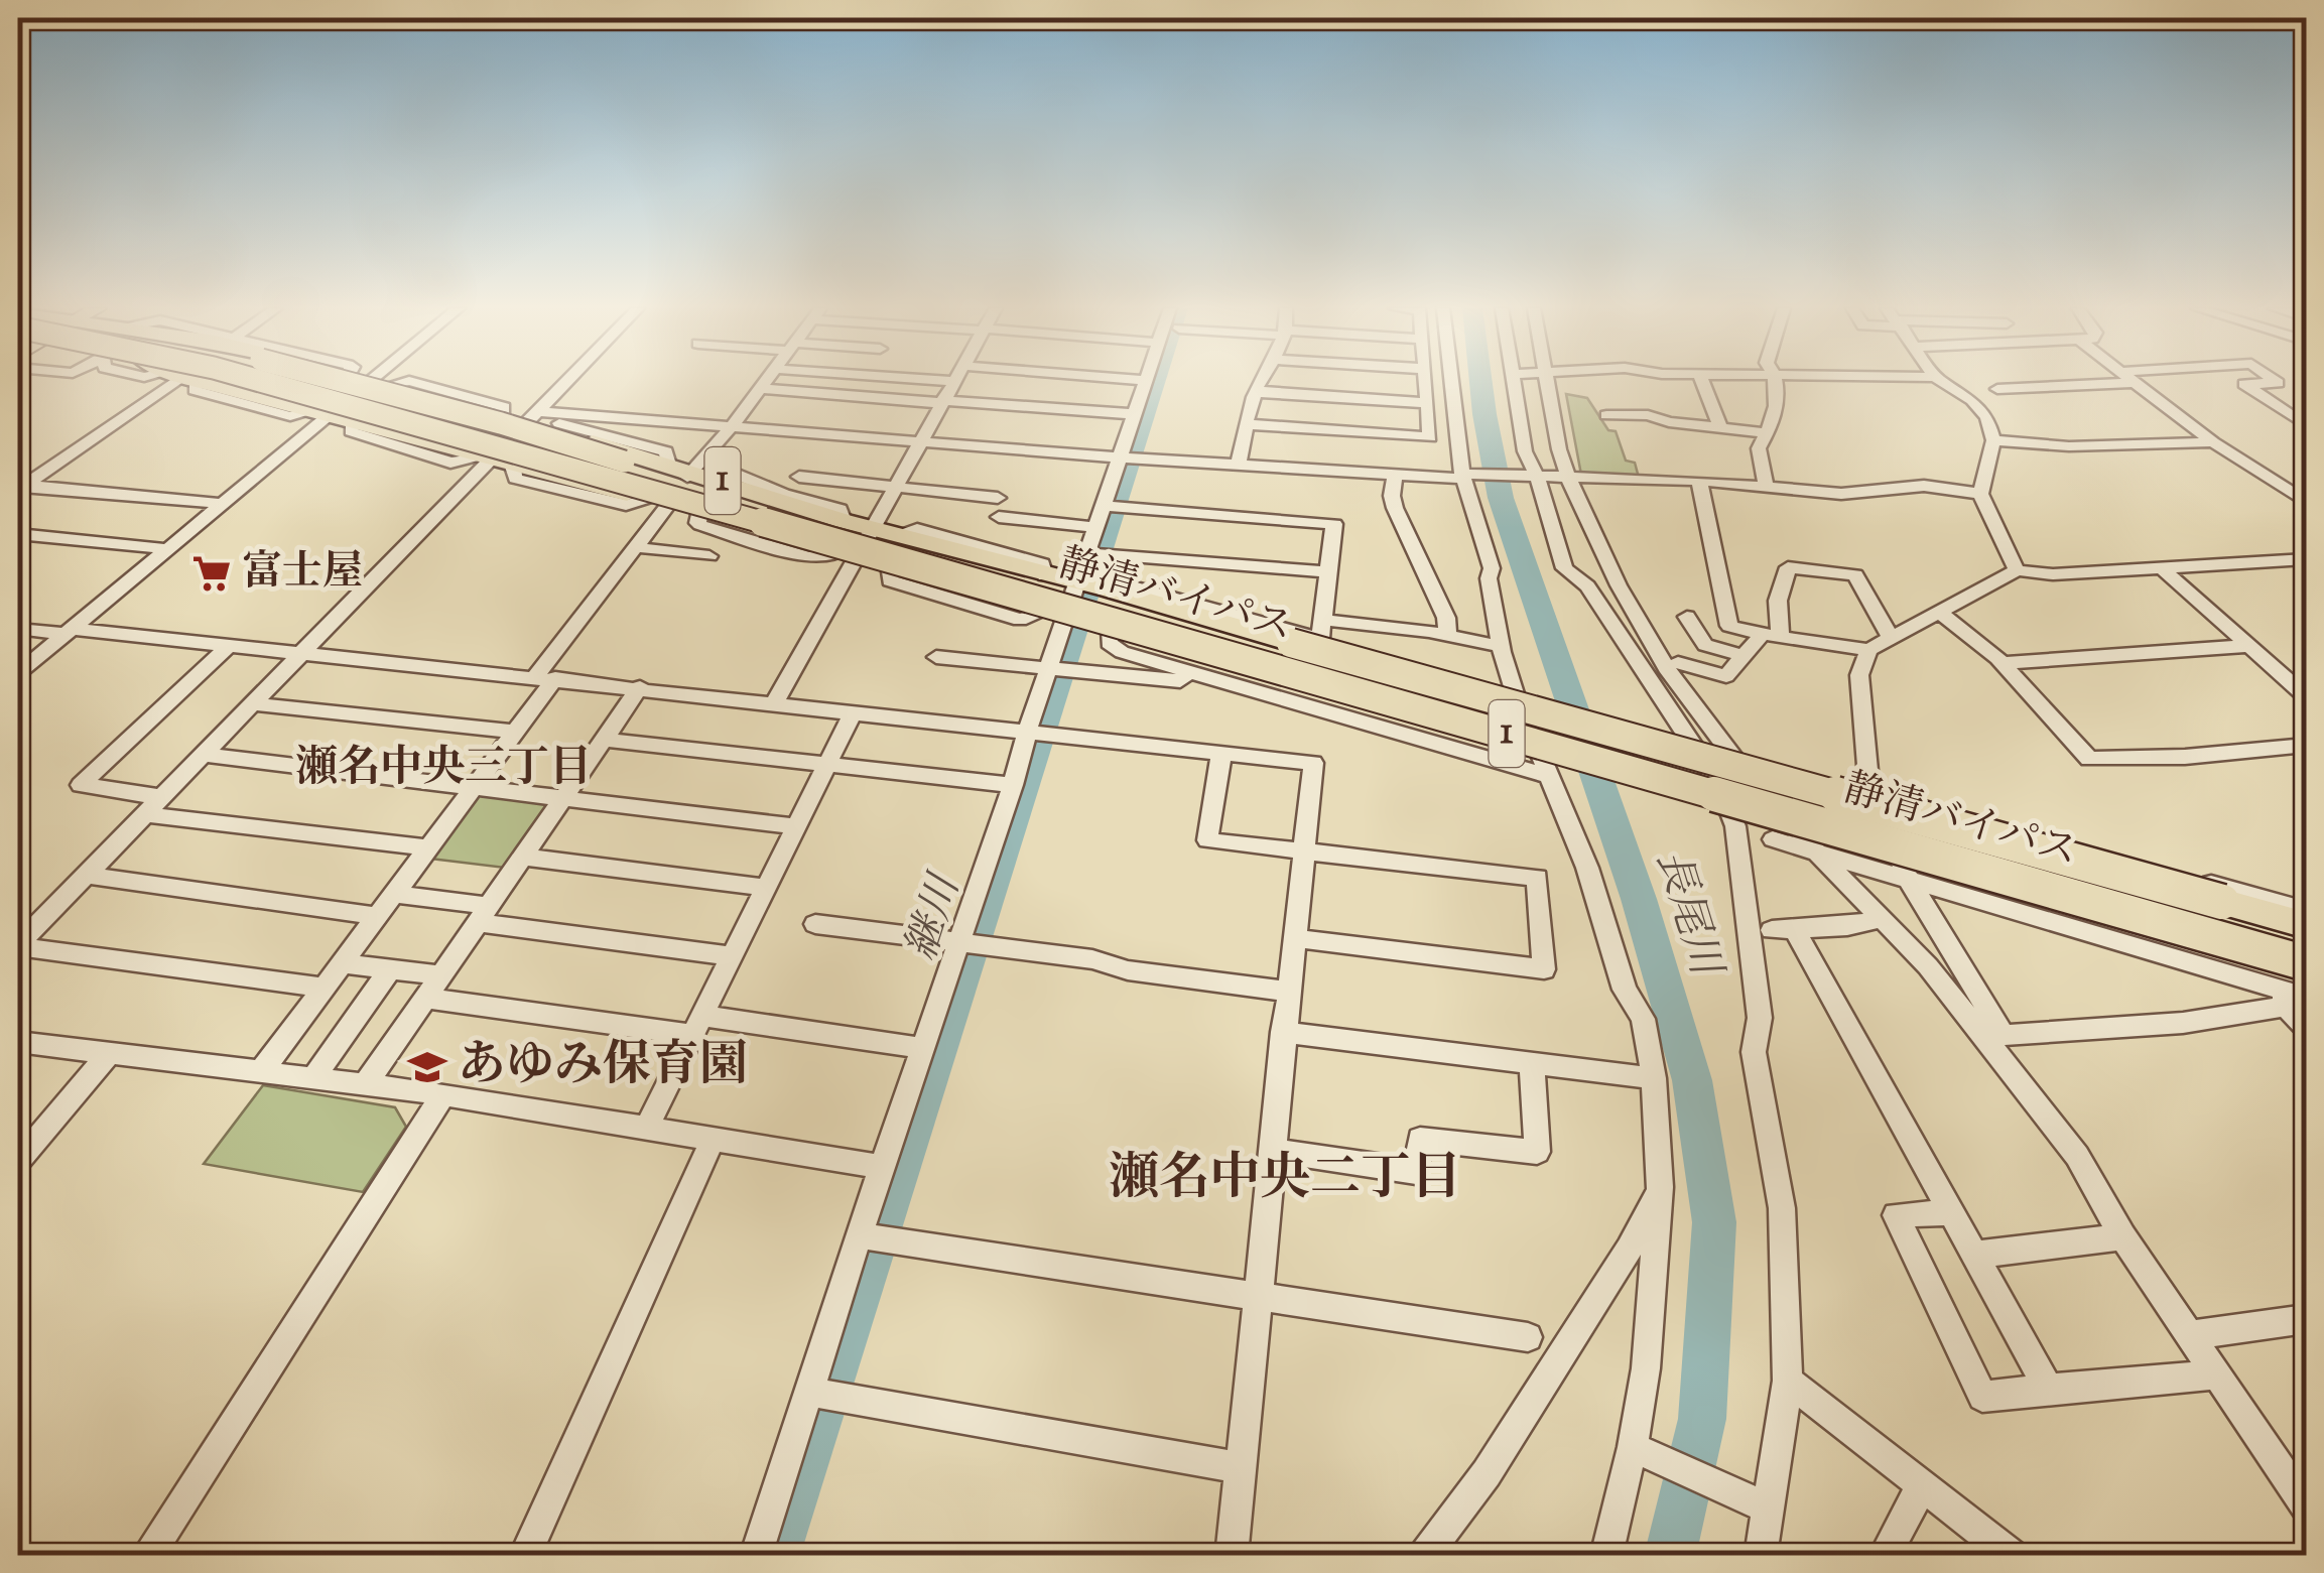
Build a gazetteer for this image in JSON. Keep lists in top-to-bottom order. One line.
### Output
{"streets":{"highway":["1","静清バイパス"]},"crossings":[["1","静清バイパス"]],"districts":["瀬名中央三丁目","瀬名中央二丁目"],"water":["長尾川","継川"],"places":{"supermarket":["富士屋"],"school or university":["あゆみ保育園"]}}
